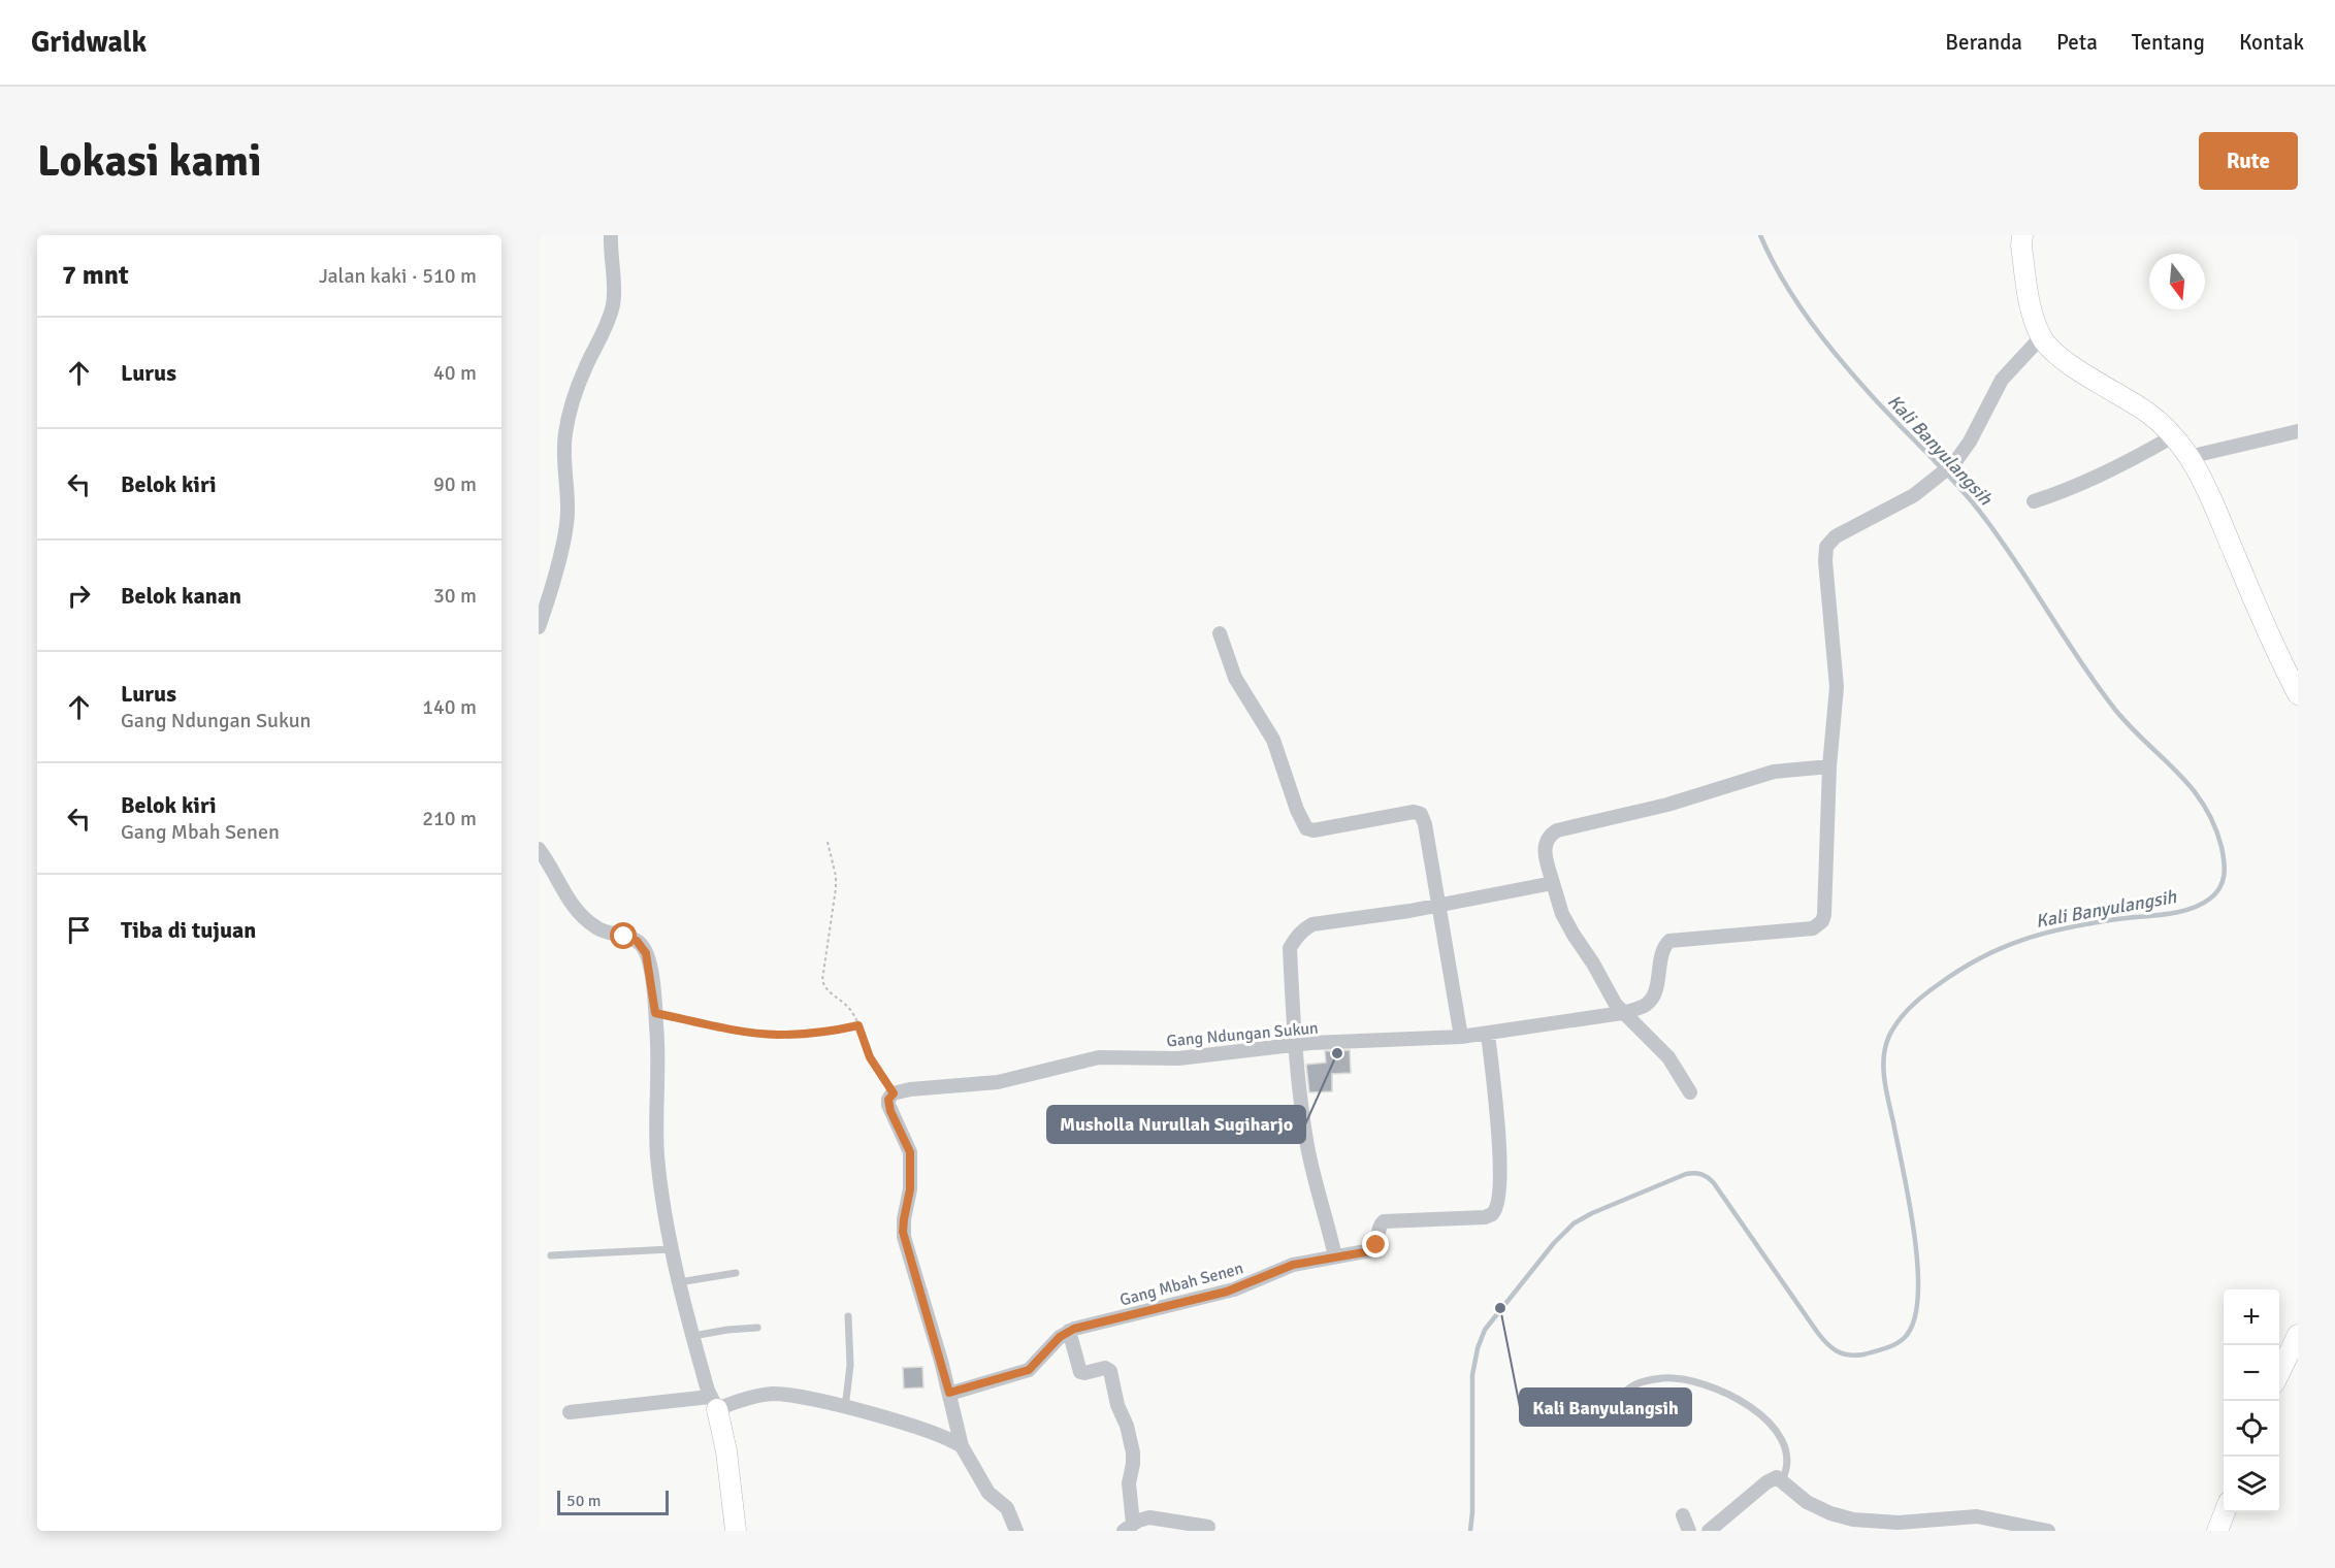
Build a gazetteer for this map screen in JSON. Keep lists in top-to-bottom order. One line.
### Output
{"streets":{"street":["Gang Ndungan Sukun","Gang Mbah Senen"]},"crossings":[["Gang Ndungan Sukun","Gang Mbah Senen"]],"water":["Kali Banyulangsih"],"places":["Musholla Nurullah Sugiharjo","Kali Banyulangsih"],"scale_bar":"50 m","north":"bottom","page":{"header":"Gridwalk","nav":["Beranda","Peta","Tentang","Kontak"],"buttons":"Rute","title":"Lokasi kami","heading":["7 mnt","Jalan kaki · 510 m"],"list":[["Lurus","40 m"],["Belok kiri","90 m"],["Belok kanan","30 m"],["Lurus","Gang Ndungan Sukun","140 m"],["Belok kiri","Gang Mbah Senen","210 m"],"Tiba di tujuan"],"map_buttons":["+","−"],"scale":"50 m"}}
